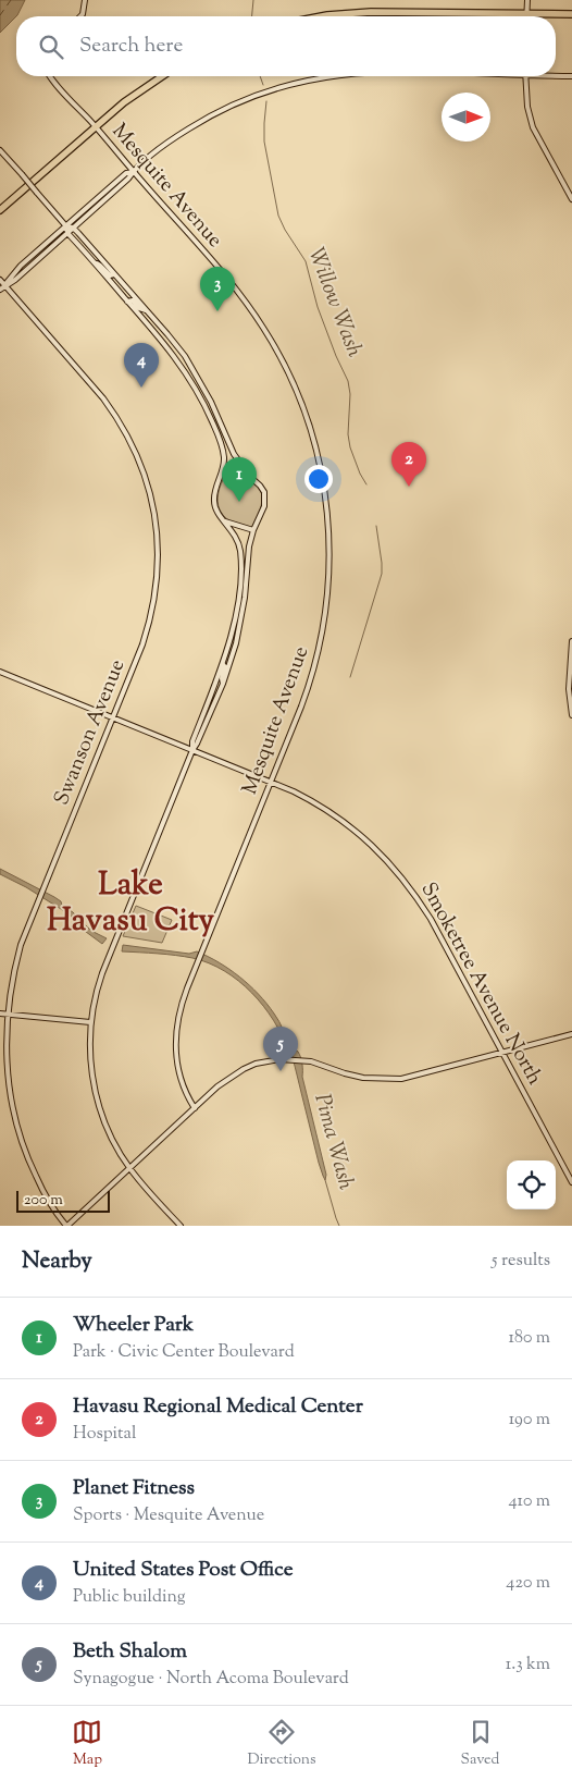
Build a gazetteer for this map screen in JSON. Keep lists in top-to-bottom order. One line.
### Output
{"streets":{"main road":["Mesquite Avenue","Swanson Avenue","Smoketree Avenue North"]},"crossings":[["Mesquite Avenue","Smoketree Avenue North"],["Swanson Avenue","Smoketree Avenue North"]],"districts":["Lake Havasu City"],"water":["Willow Wash","Pima Wash"],"scale_bar":"200 m","north":"right","page":{"search":"Search here","pins":["3","4","2","1","5"],"scale":"200 m","heading":["Nearby","5 results"],"list":[{"mark":"1","name":"Wheeler Park","note":"Park · Civic Center Boulevard","value":"180 m"},{"mark":"2","name":"Havasu Regional Medical Center","note":"Hospital","value":"190 m"},{"mark":"3","name":"Planet Fitness","note":"Sports · Mesquite Avenue","value":"410 m"},{"mark":"4","name":"United States Post Office","note":"Public building","value":"420 m"},{"mark":"5","name":"Beth Shalom","note":"Synagogue · North Acoma Boulevard","value":"1.3 km"}],"nav":["Map","Directions","Saved"]}}
